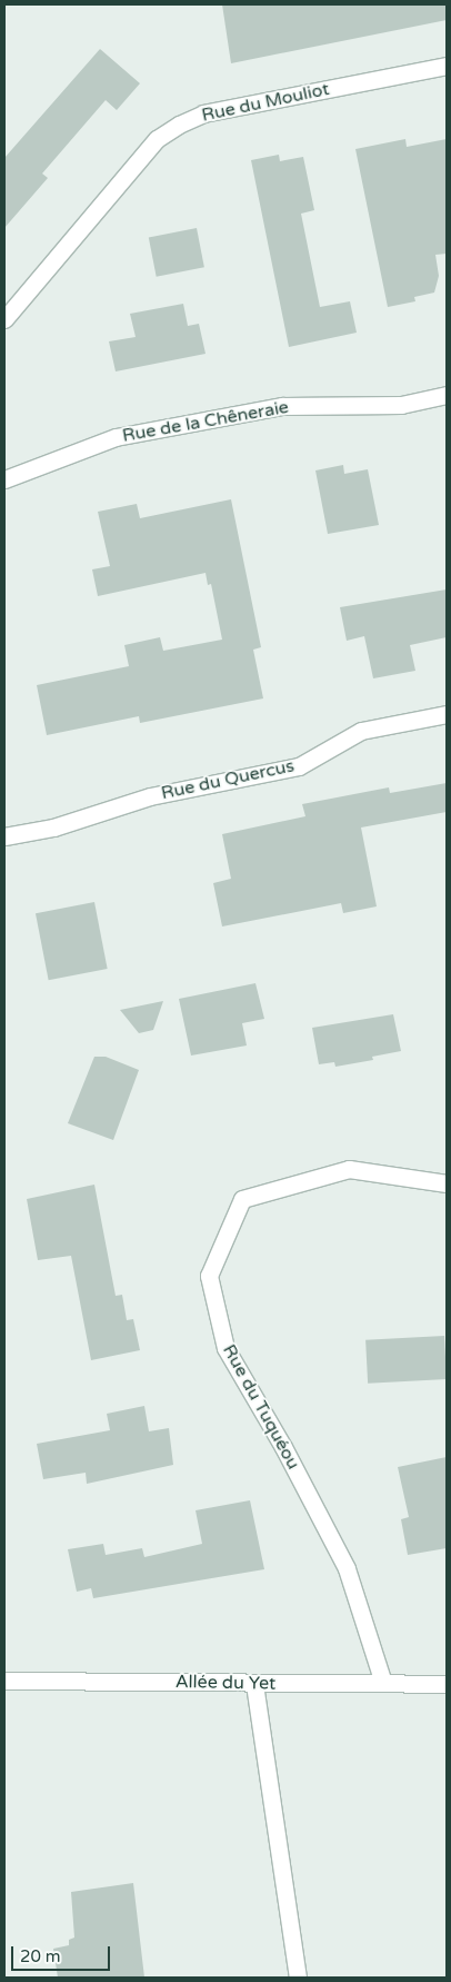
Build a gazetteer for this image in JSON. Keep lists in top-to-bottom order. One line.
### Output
{"streets":{"street":["Rue du Mouliot","Rue de la Chêneraie","Rue du Quercus","Rue du Tuquéou","Allée du Yet"]},"crossings":[["Rue du Tuquéou","Allée du Yet"]],"scale_bar":"20 m"}
